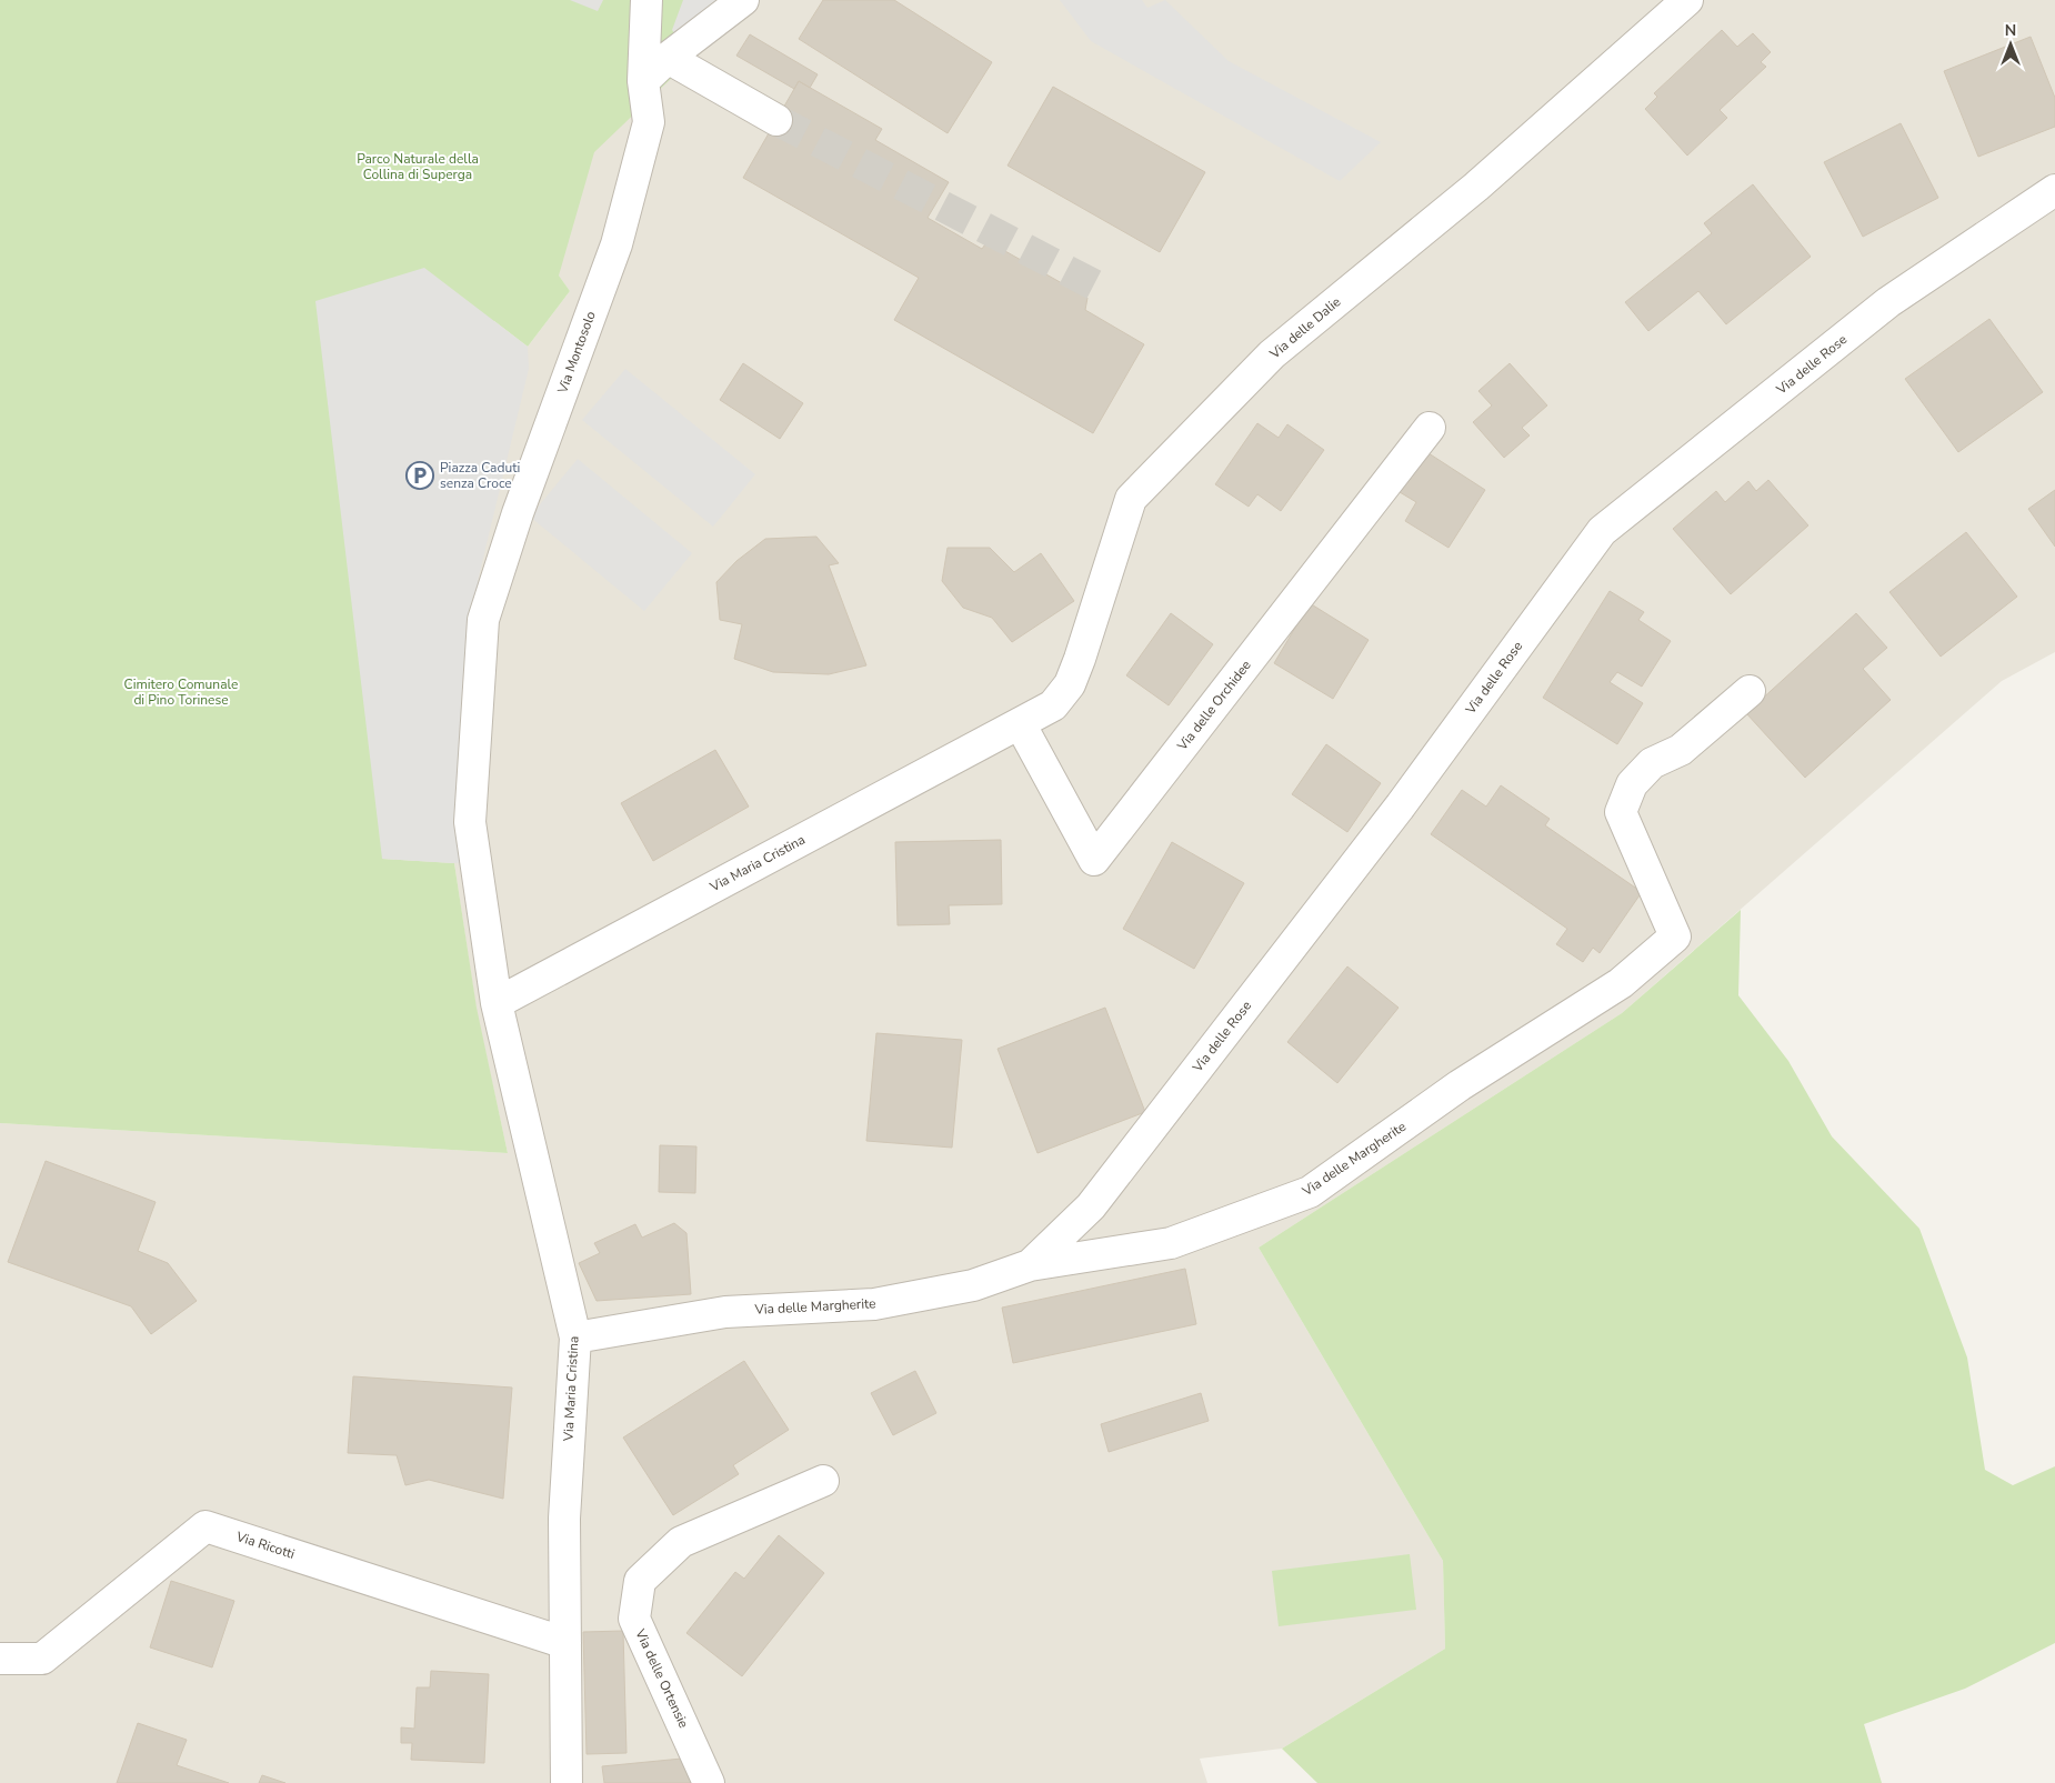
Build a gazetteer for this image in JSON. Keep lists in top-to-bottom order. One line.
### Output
{"streets":{"street":["Via delle Dalie","Via Montosolo","Via delle Rose","Via delle Orchidee","Via Maria Cristina","Via delle Margherite","Via Ricotti","Via delle Ortensie"]},"crossings":[["Via delle Dalie","Via delle Orchidee"],["Via delle Dalie","Via Maria Cristina"],["Via Montosolo","Via Maria Cristina"],["Via delle Rose","Via delle Margherite"],["Via delle Orchidee","Via Maria Cristina"],["Via Maria Cristina","Via delle Margherite"],["Via Maria Cristina","Via Ricotti"]],"parks":["Parco Naturale della Collina di Superga","Cimitero Comunale di Pino Torinese"],"places":{"parking":["Piazza Caduti senza Croce"]},"north":"top"}
